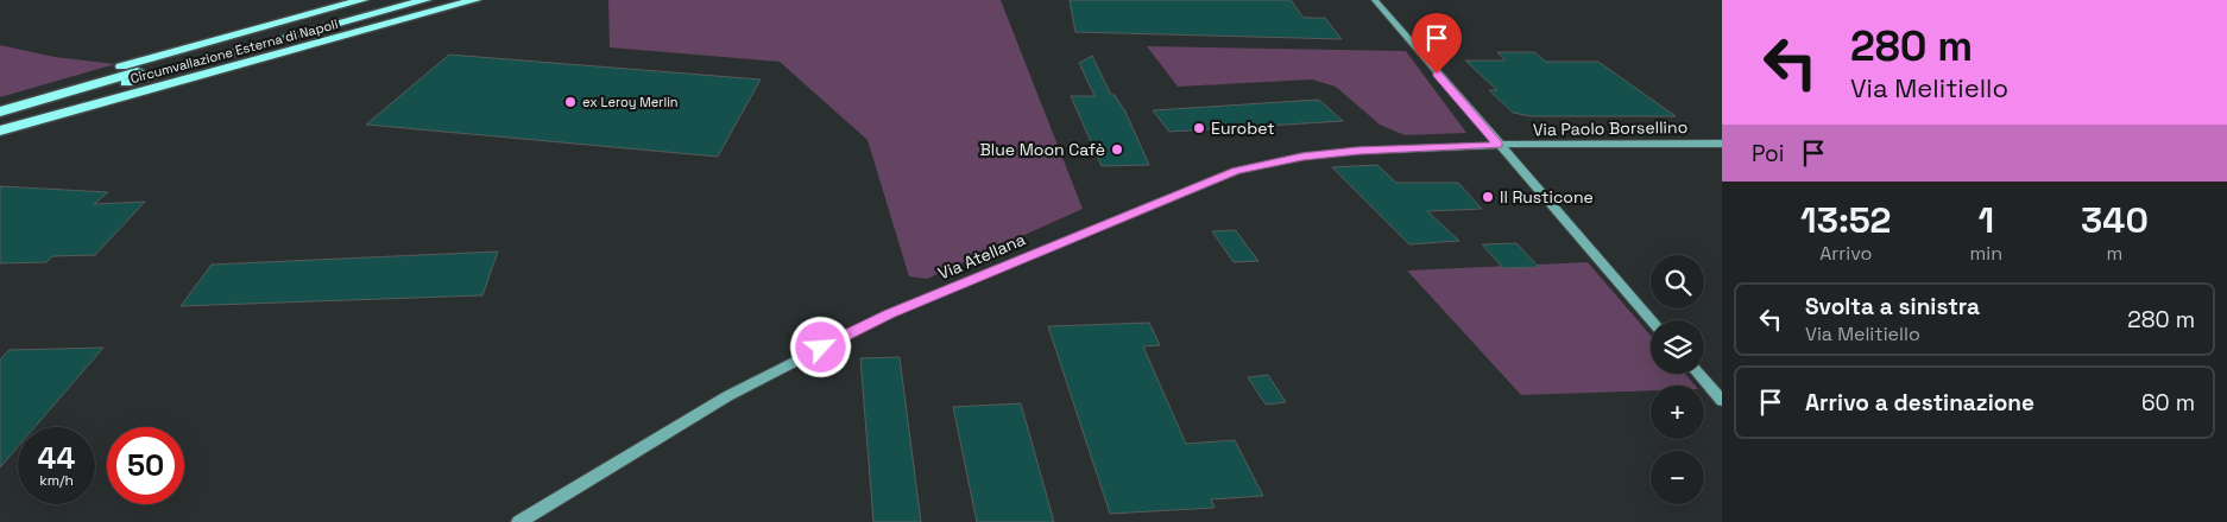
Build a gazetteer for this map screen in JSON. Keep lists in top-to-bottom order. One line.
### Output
{"streets":{"highway":["Circumvallazione Esterna di Napoli"],"main road":["Via Paolo Borsellino","Via Atellana"]},"crossings":[["Via Paolo Borsellino","Via Atellana"]],"places":["ex Leroy Merlin","Eurobet","Blue Moon Cafè","Il Rusticone"],"page":{"turn":["280 m","Via Melitiello"],"then":"Poi","eta":["13:52","Arrivo","1","min","340","m"],"map_buttons":["+","−"],"list":[{"name":"Svolta a sinistra","note":"Via Melitiello","value":"280 m"},{"name":"Arrivo a destinazione","value":"60 m"}],"speed":"44 km/h","limit":"50"}}
